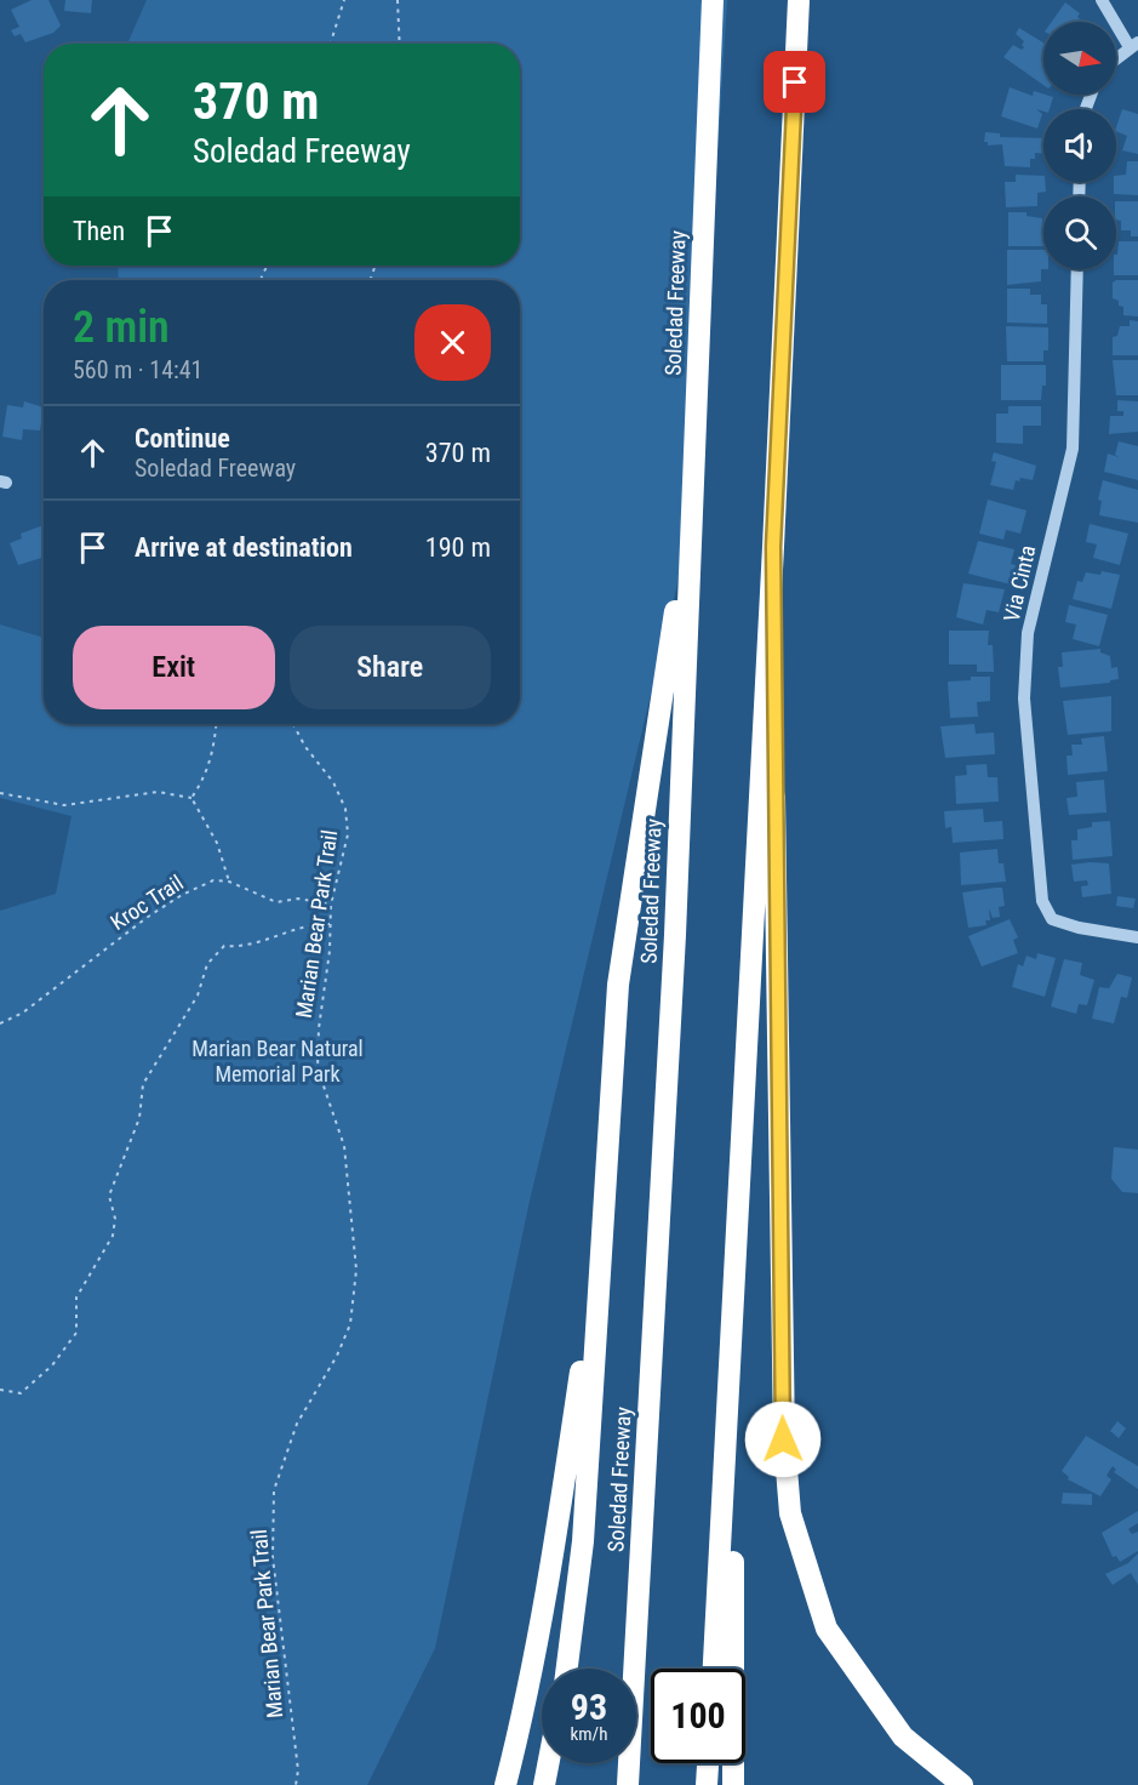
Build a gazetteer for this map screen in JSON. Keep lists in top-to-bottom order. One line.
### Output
{"streets":{"highway":["Soledad Freeway"],"street":["Via Cinta"],"path":["Kroc Trail","Marian Bear Park Trail"]},"crossings":[["Kroc Trail","Marian Bear Park Trail"]],"parks":["Marian Bear Natural Memorial Park"],"north":"right","page":{"turn":["370 m","Soledad Freeway"],"then":"Then","heading":["2 min","560 m · 14:41"],"list":[{"name":"Continue","note":"Soledad Freeway","value":"370 m"},{"name":"Arrive at destination","value":"190 m"}],"buttons":["Exit","Share"],"speed":"93 km/h","limit":"100"}}
